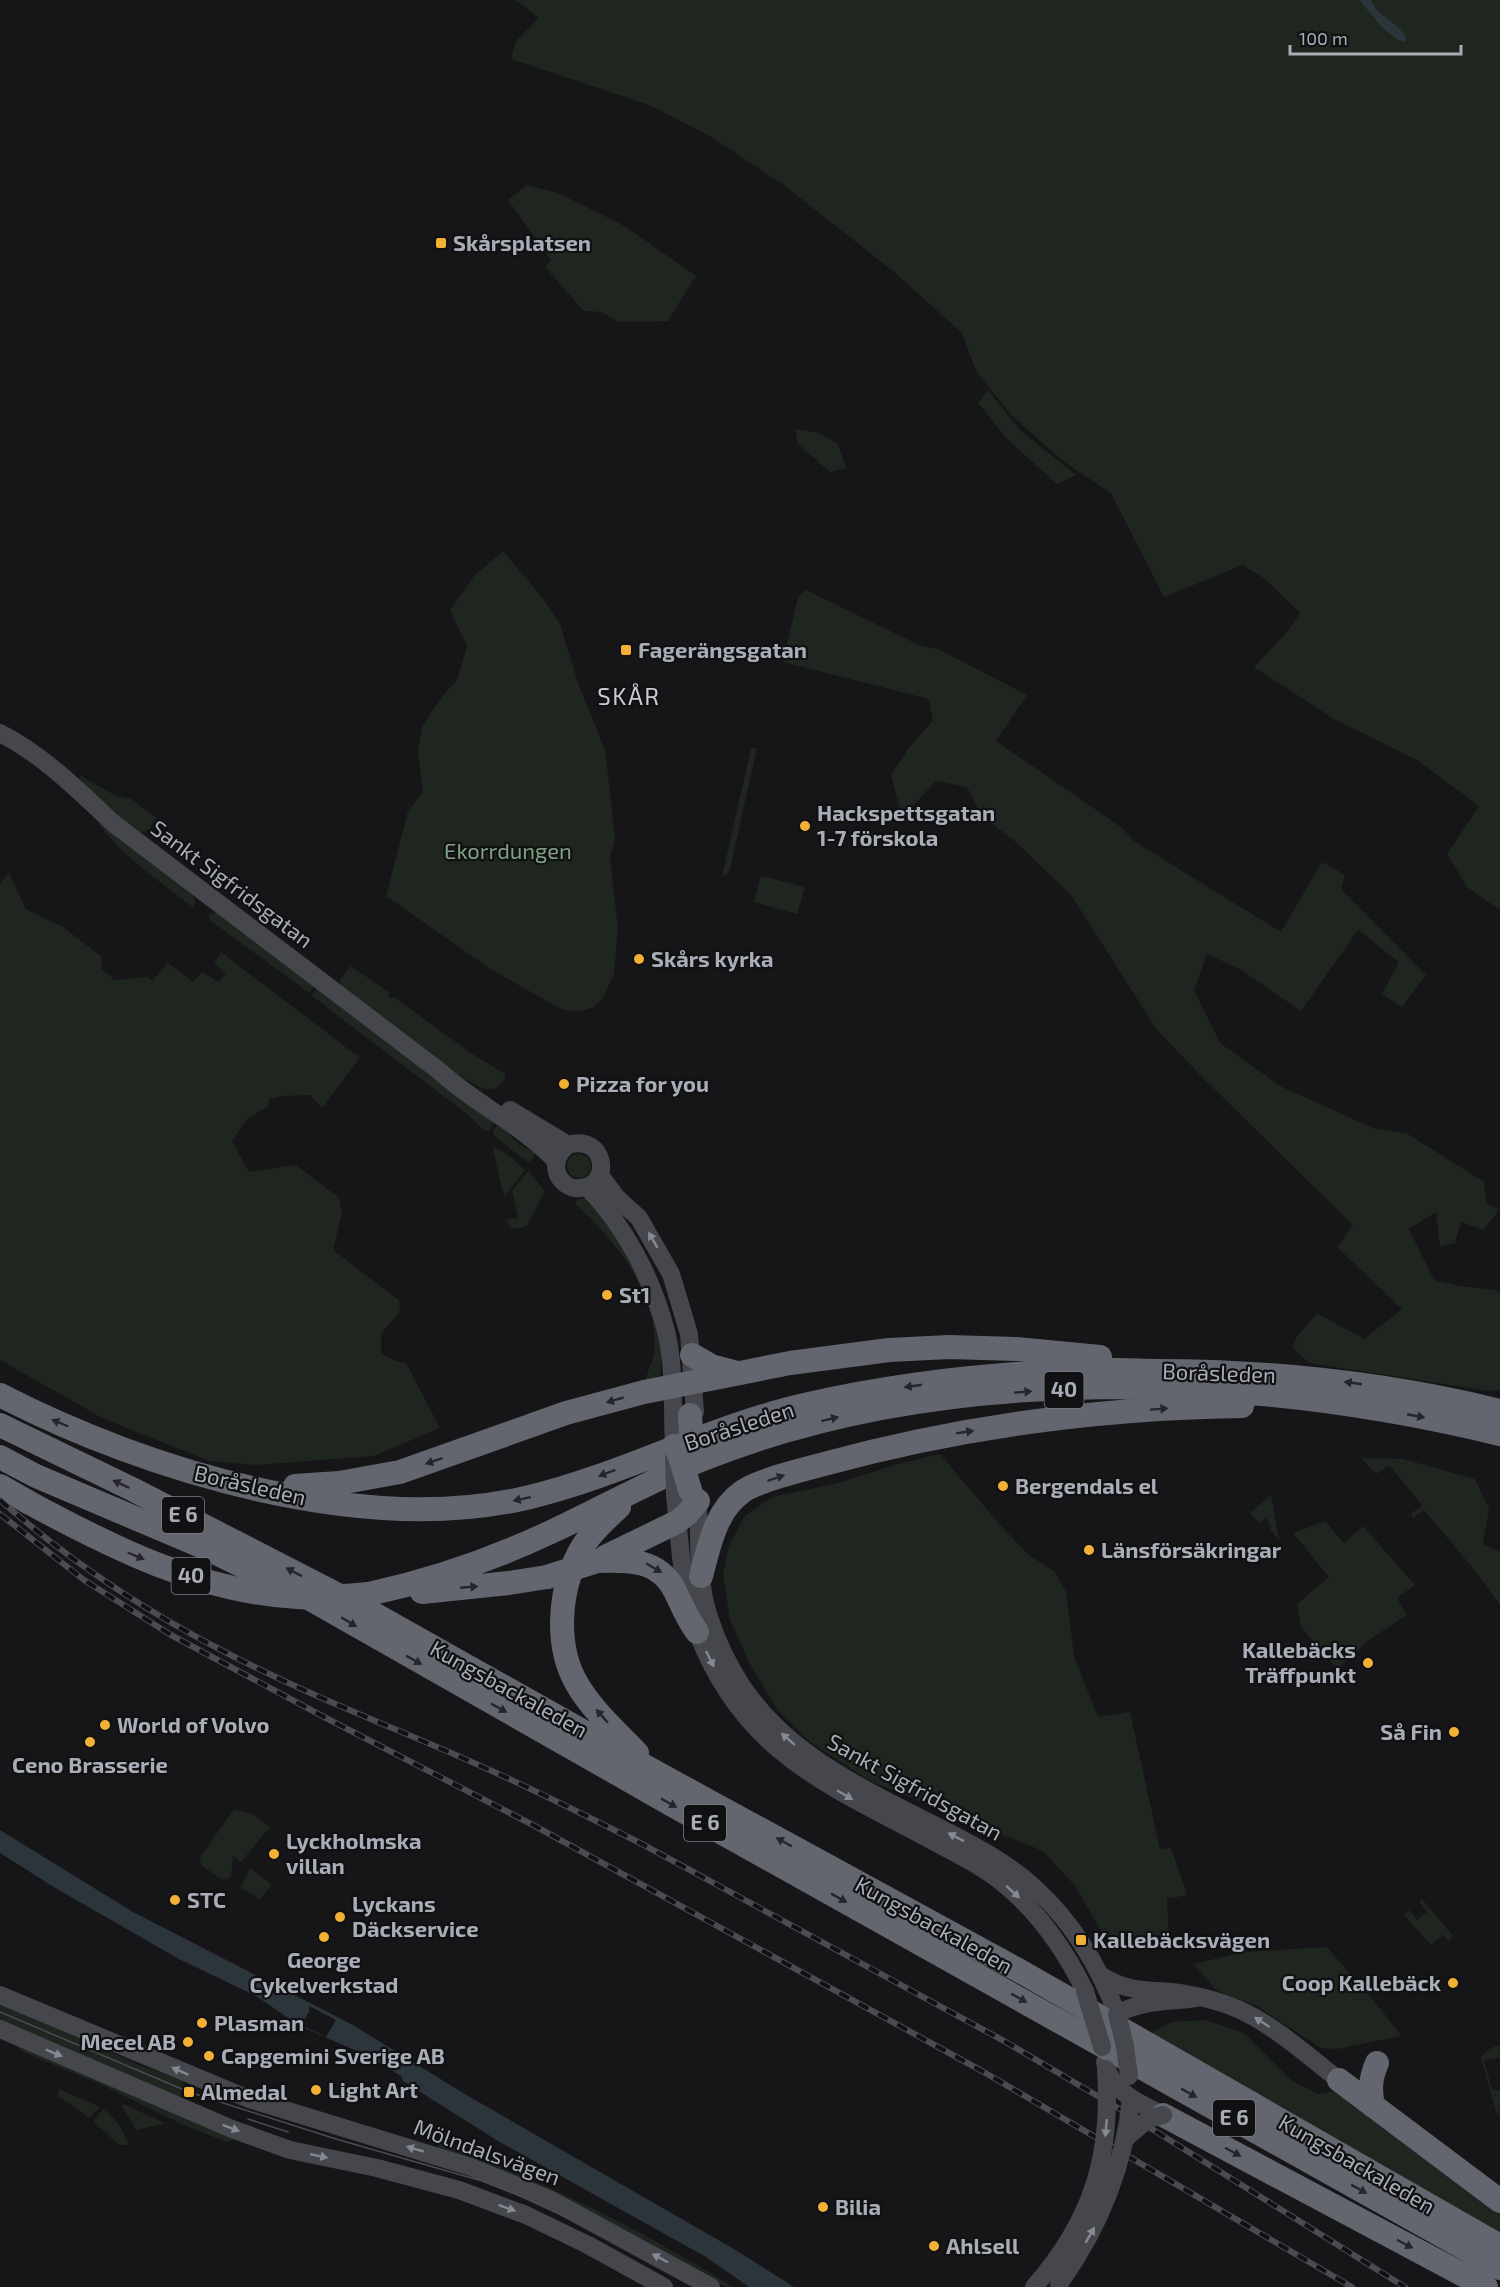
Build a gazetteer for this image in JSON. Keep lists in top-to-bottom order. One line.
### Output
{"streets":{"highway":["Boråsleden","40","E 6","Kungsbackaleden"],"main road":["Sankt Sigfridsgatan","Mölndalsvägen"]},"crossings":[["Boråsleden","40"],["Boråsleden","E 6"],["Boråsleden","Kungsbackaleden"],["40","E 6"],["40","Kungsbackaleden"],["E 6","Kungsbackaleden"]],"districts":["SKÅR"],"parks":["Ekorrdungen"],"places":{"transit":["Skårsplatsen","Fagerängsgatan","Kallebäcksvägen","Almedal"],"other":["Hackspettsgatan 1-7 förskola","Skårs kyrka","Pizza for you","St1","Bergendals el","Länsförsäkringar","Kallebäcks Träffpunkt","World of Volvo","Så Fin","Ceno Brasserie","Lyckholmska villan","STC","Lyckans Däckservice","George Cykelverkstad","Coop Kallebäck","Plasman","Mecel AB","Capgemini Sverige AB","Light Art","Bilia","Ahlsell"]},"scale_bar":"100 m"}
